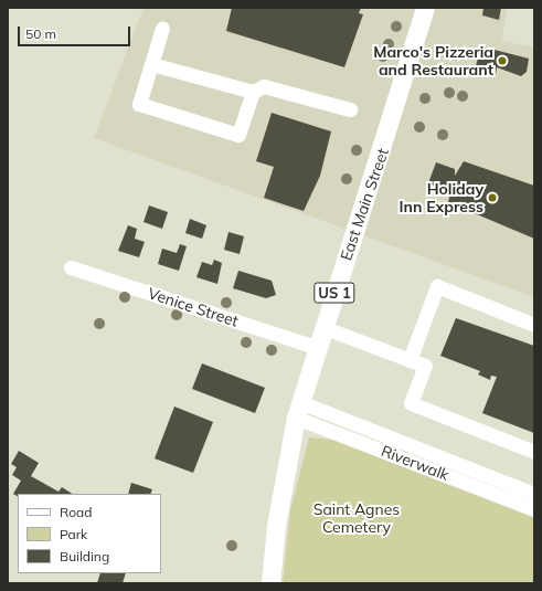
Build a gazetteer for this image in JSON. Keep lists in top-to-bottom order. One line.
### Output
{"streets":{"main road":["East Main Street","US 1"],"street":["Venice Street","Riverwalk"]},"crossings":[["East Main Street","Venice Street"],["East Main Street","Riverwalk"]],"parks":["Saint Agnes Cemetery"],"places":["Marco's Pizzeria and Restaurant","Holiday Inn Express"],"legend":["Road","Park","Building"],"scale_bar":"50 m"}
